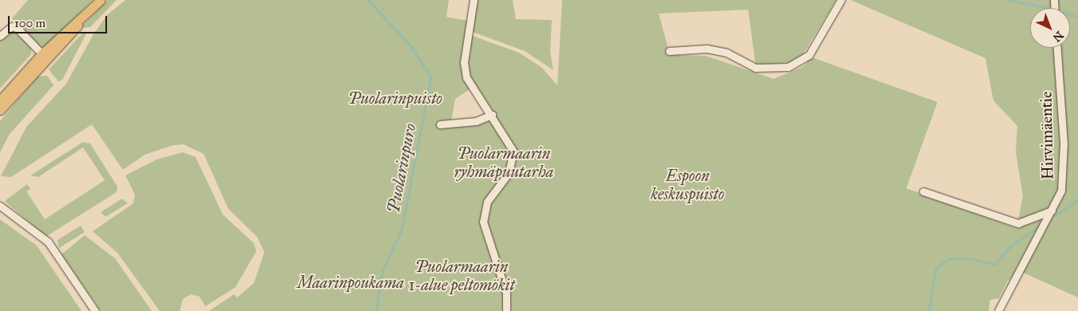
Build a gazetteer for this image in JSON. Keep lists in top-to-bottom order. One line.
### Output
{"streets":{"street":["Hirvimäentie"]},"water":["Puolarinpuro"],"parks":["Puolarinpuisto","Puolarmaarin ryhmäpuutarha","Espoon keskuspuisto","Puolarmaarin 1-alue peltomökit","Maarinpoukama"],"scale_bar":"100 m","north":"bottom right"}
